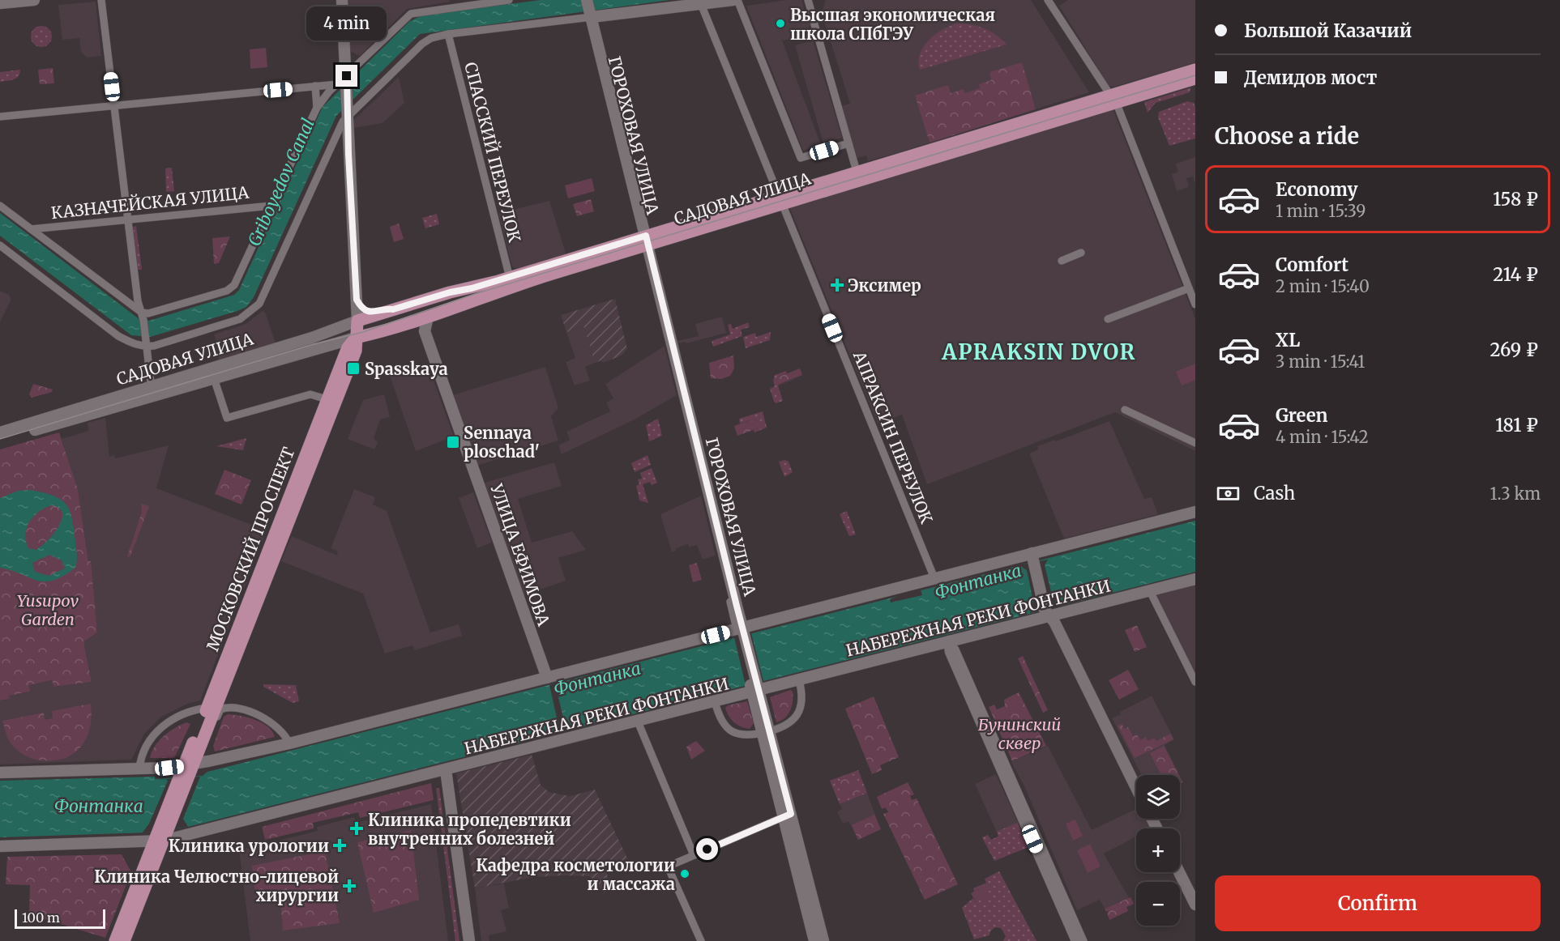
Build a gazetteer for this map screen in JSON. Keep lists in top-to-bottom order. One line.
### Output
{"streets":{"main road":["ГОРОХОВАЯ УЛИЦА","САДОВАЯ УЛИЦА","МОСКОВСКИЙ ПРОСПЕКТ","УЛИЦА ЕФИМОВА","НАБЕРЕЖНАЯ РЕКИ ФОНТАНКИ"],"street":["СПАССКИЙ ПЕРЕУЛОК","КАЗНАЧЕЙСКАЯ УЛИЦА","АПРАКСИН ПЕРЕУЛОК"]},"crossings":[["ГОРОХОВАЯ УЛИЦА","САДОВАЯ УЛИЦА"],["ГОРОХОВАЯ УЛИЦА","НАБЕРЕЖНАЯ РЕКИ ФОНТАНКИ"],["СПАССКИЙ ПЕРЕУЛОК","САДОВАЯ УЛИЦА"],["САДОВАЯ УЛИЦА","АПРАКСИН ПЕРЕУЛОК"],["САДОВАЯ УЛИЦА","МОСКОВСКИЙ ПРОСПЕКТ"]],"districts":["APRAKSIN DVOR"],"water":["Griboyedov Canal","Фонтанка"],"parks":["Yusupov Garden","Бунинский сквер"],"places":{"other":["Высшая экономическая школа СПбГЭУ","Кафедра косметологии и массажа"],"health":["Эксимер","Клиника пропедевтики внутренних болезней","Клиника урологии","Клиника Челюстно-лицевой хирургии"],"transit":["Spasskaya","Sennaya ploschad'"]},"scale_bar":"100 m","page":{"banner":["Большой Казачий","Демидов мост"],"bubble":"4 min","heading":"Choose a ride","list":[{"name":"Economy","note":"1 min · 15:39","value":"158 ₽"},{"name":"Comfort","note":"2 min · 15:40","value":"214 ₽"},{"name":"XL","note":"3 min · 15:41","value":"269 ₽"},{"name":"Green","note":"4 min · 15:42","value":"181 ₽"}],"pay":["Cash","1.3 km"],"map_buttons":["+","−"],"buttons":"Confirm","scale":"100 m"}}
